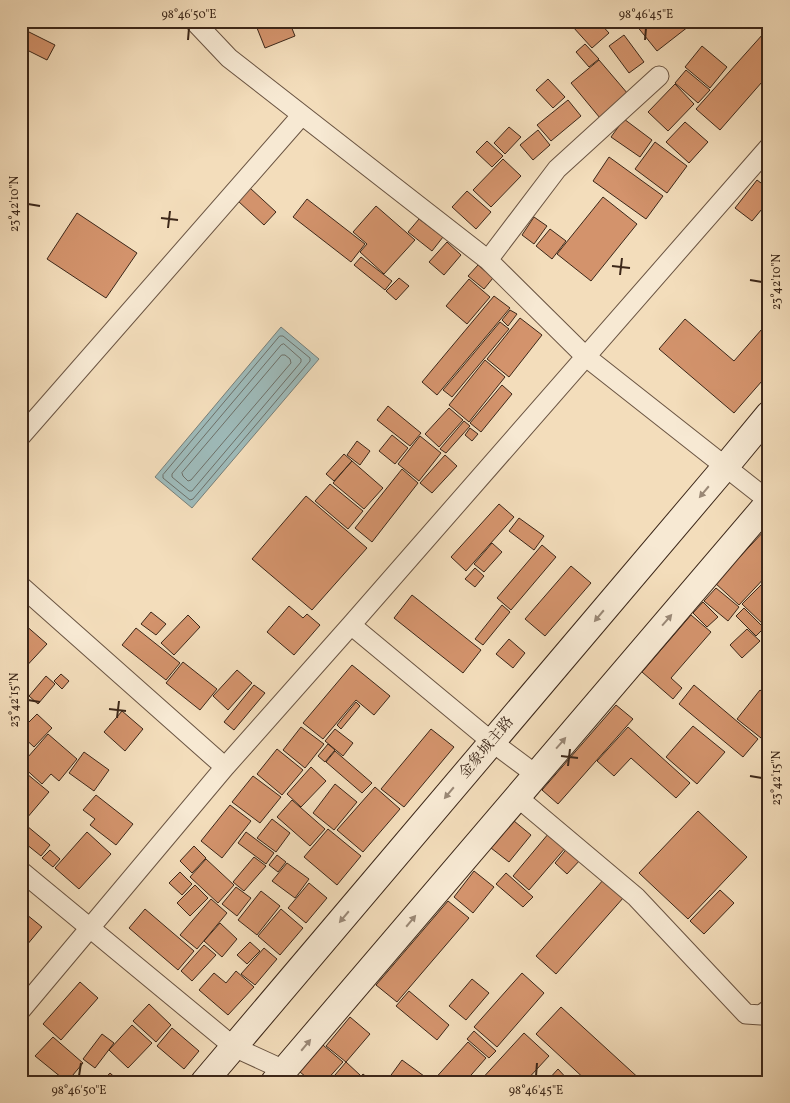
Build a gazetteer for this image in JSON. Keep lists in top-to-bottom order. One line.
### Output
{"streets":{"main road":["金象城主路"]},"coordinates":["98°46'50\"E","98°46'45\"E","23°42'10\"N","23°42'15\"N"]}
